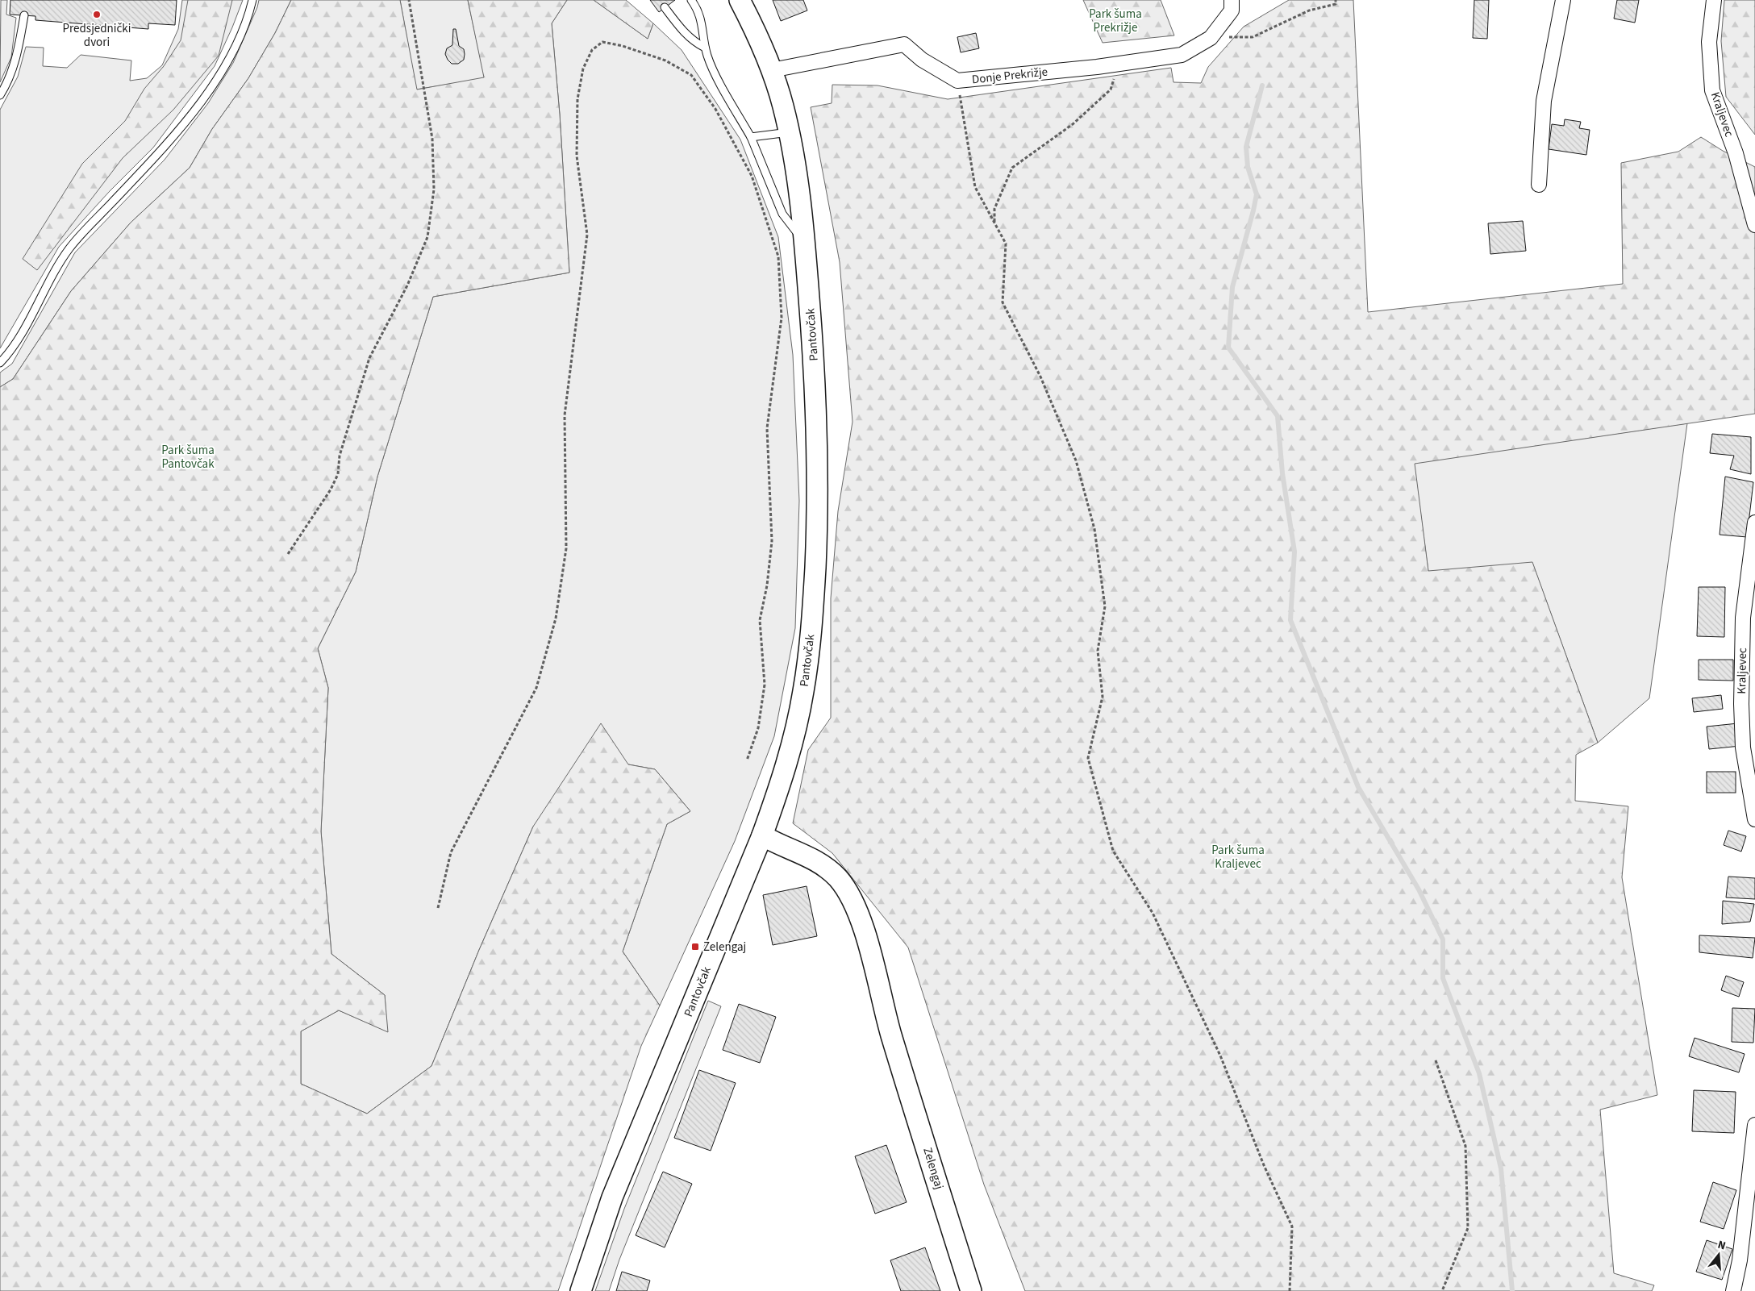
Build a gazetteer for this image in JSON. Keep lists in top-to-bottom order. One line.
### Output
{"streets":{"main road":["Pantovčak","Zelengaj"],"street":["Donje Prekrižje","Kraljevec"]},"crossings":[["Donje Prekrižje","Pantovčak"],["Pantovčak","Zelengaj"]],"parks":["Park šuma Prekrižje","Park šuma Pantovčak","Park šuma Kraljevec"],"places":{"other":["Predsjednički dvori"],"transit":["Zelengaj"]},"north":"top"}
